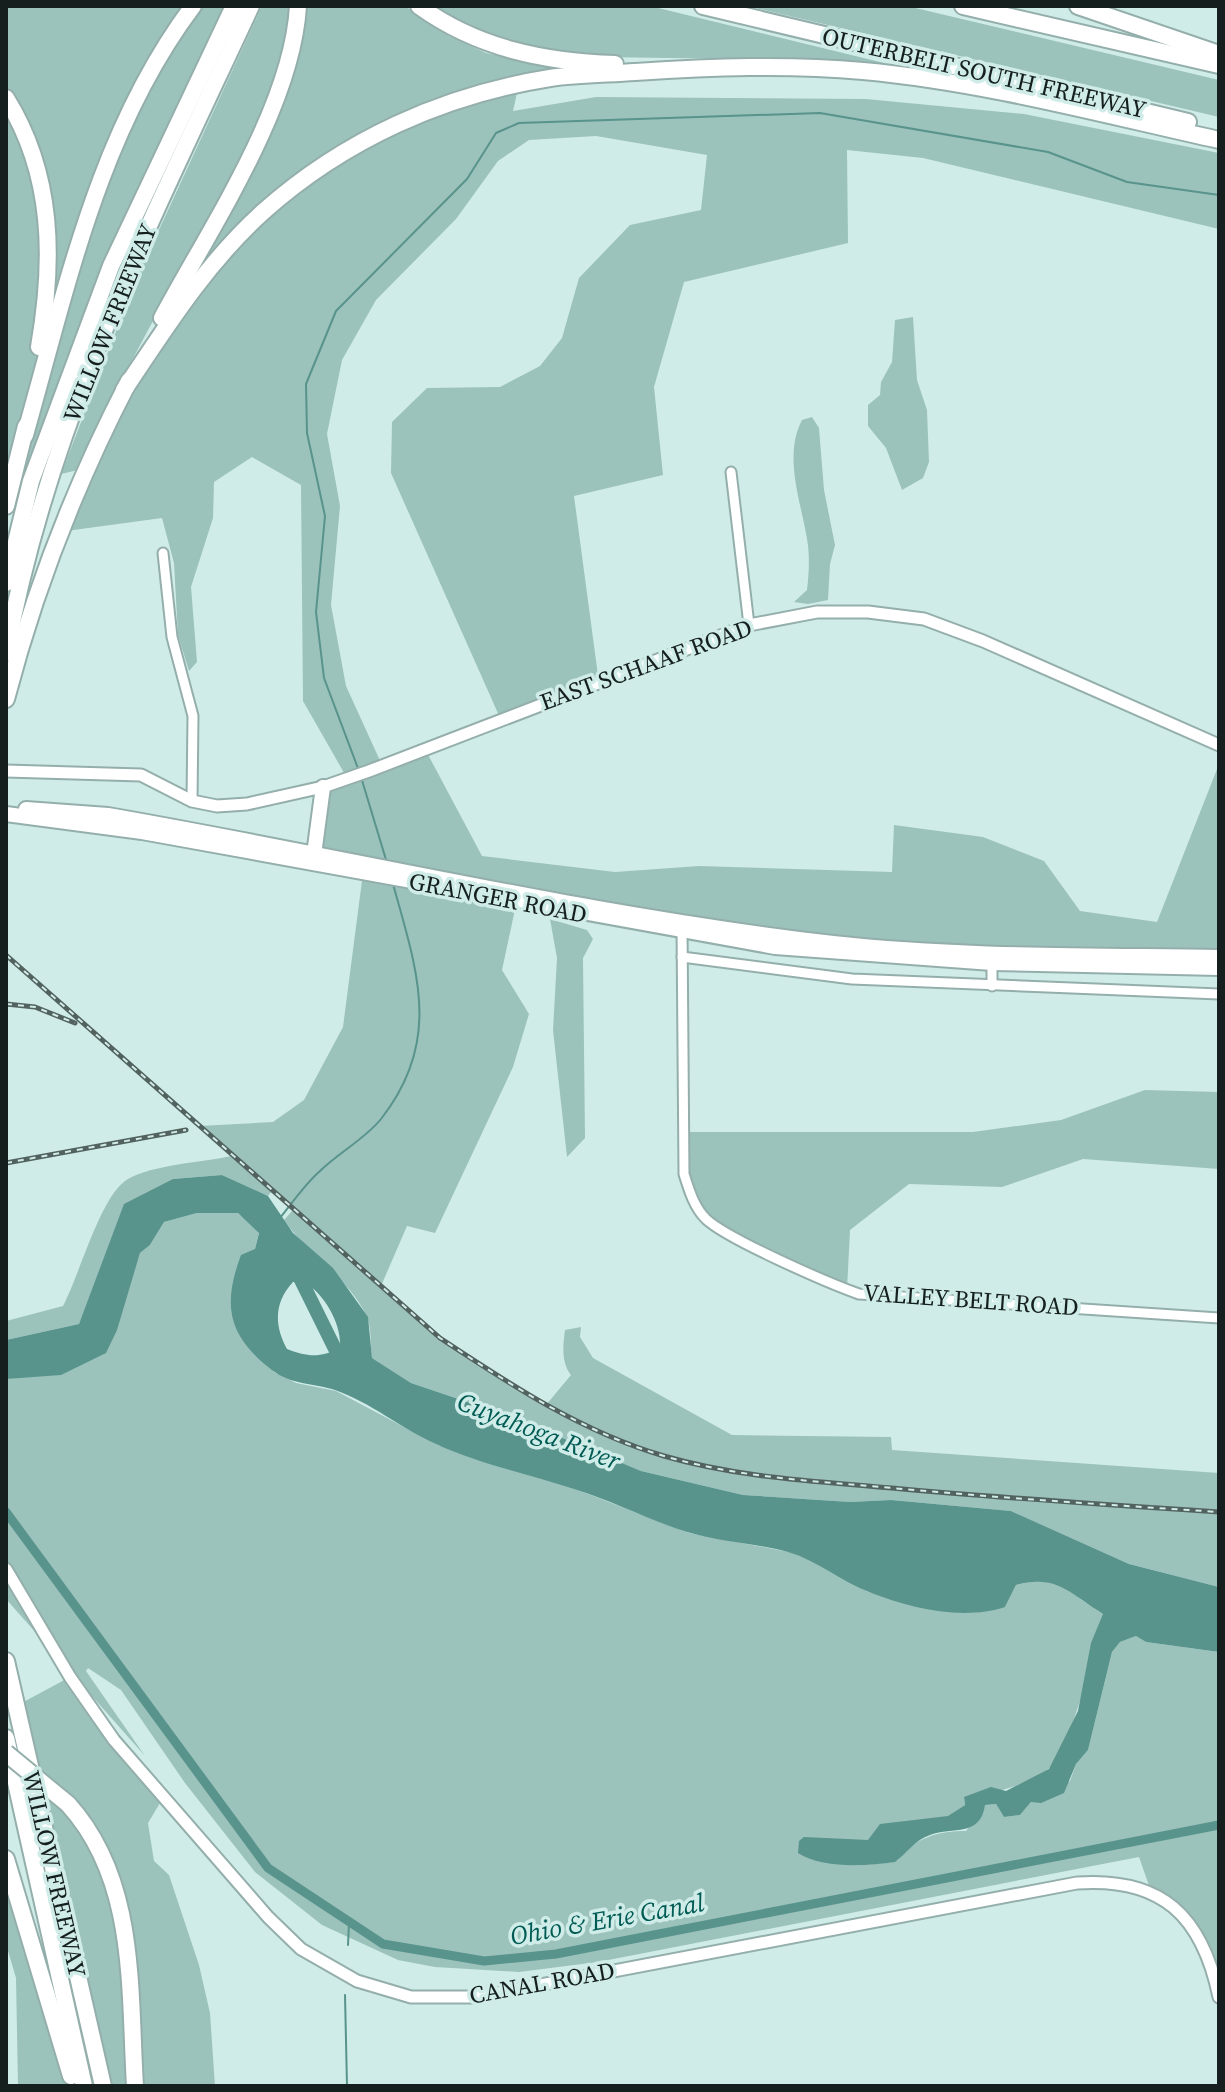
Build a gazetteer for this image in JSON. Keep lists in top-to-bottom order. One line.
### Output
{"streets":{"highway":["OUTERBELT SOUTH FREEWAY","WILLOW FREEWAY"],"main road":["GRANGER ROAD"],"street":["EAST SCHAAF ROAD","VALLEY BELT ROAD","CANAL ROAD"]},"crossings":[["GRANGER ROAD","VALLEY BELT ROAD"]],"water":["Cuyahoga River","Ohio & Erie Canal"]}
